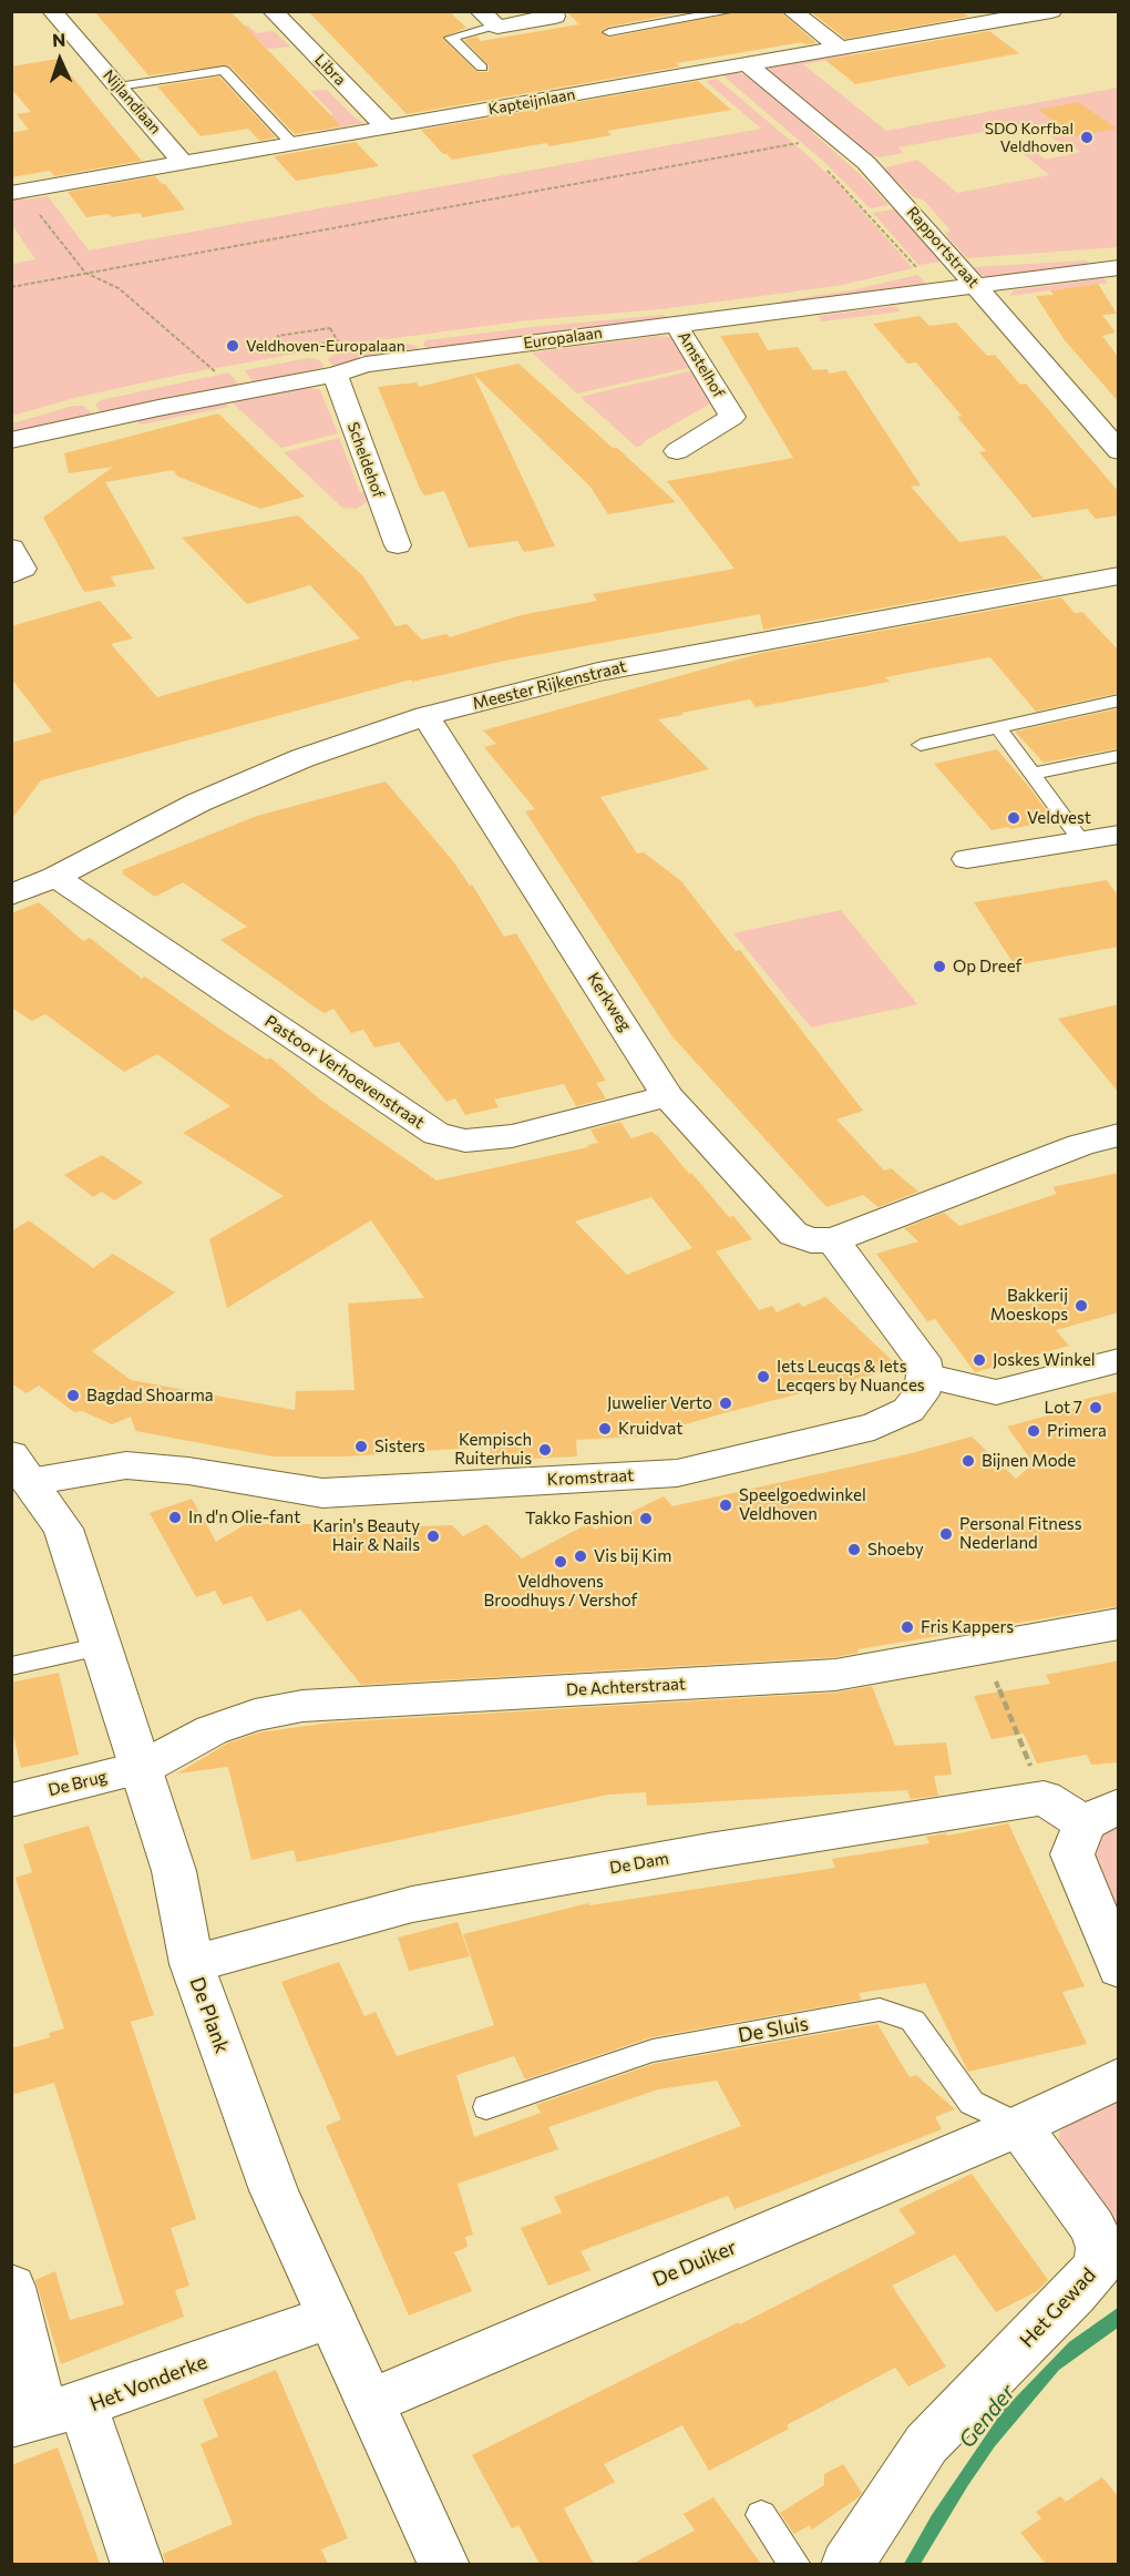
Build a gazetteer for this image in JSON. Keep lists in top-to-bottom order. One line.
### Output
{"streets":{"street":["Libra","Nijlandlaan","Kapteijnlaan","Rapportstraat","Europalaan","Amstelhof","Scheldehof","Meester Rijkenstraat","Kerkweg","Pastoor Verhoevenstraat","Kromstraat","De Achterstraat","De Brug","De Dam","De Plank","De Duiker","Het Gewad","Het Vonderke"],"lane":["De Sluis"]},"crossings":[["Libra","Kapteijnlaan"],["Nijlandlaan","Kapteijnlaan"],["Kapteijnlaan","Rapportstraat"],["Rapportstraat","Europalaan"],["Europalaan","Amstelhof"],["Europalaan","Scheldehof"],["Meester Rijkenstraat","Kerkweg"],["Meester Rijkenstraat","Pastoor Verhoevenstraat"],["Kerkweg","Pastoor Verhoevenstraat"],["Kromstraat","De Plank"],["De Achterstraat","De Brug"],["De Achterstraat","De Plank"],["De Brug","De Plank"],["De Dam","De Plank"],["De Plank","De Duiker"],["De Plank","Het Vonderke"],["De Sluis","De Duiker"],["De Sluis","Het Gewad"],["De Duiker","Het Gewad"]],"water":["Gender"],"places":["SDO Korfbal Veldhoven","Veldhoven-Europalaan","Veldvest","Op Dreef","Bakkerij Moeskops","Joskes Winkel","Iets Leucqs & Iets Lecqers by Nuances","Bagdad Shoarma","Juwelier Verto","Lot 7","Kruidvat","Primera","Sisters","Kempisch Ruiterhuis","Bijnen Mode","Speelgoedwinkel Veldhoven","In d'n Olie-fant","Takko Fashion","Personal Fitness Nederland","Karin's Beauty Hair & Nails","Shoeby","Vis bij Kim","Veldhovens Broodhuys / Vershof","Fris Kappers"],"north":"top"}
